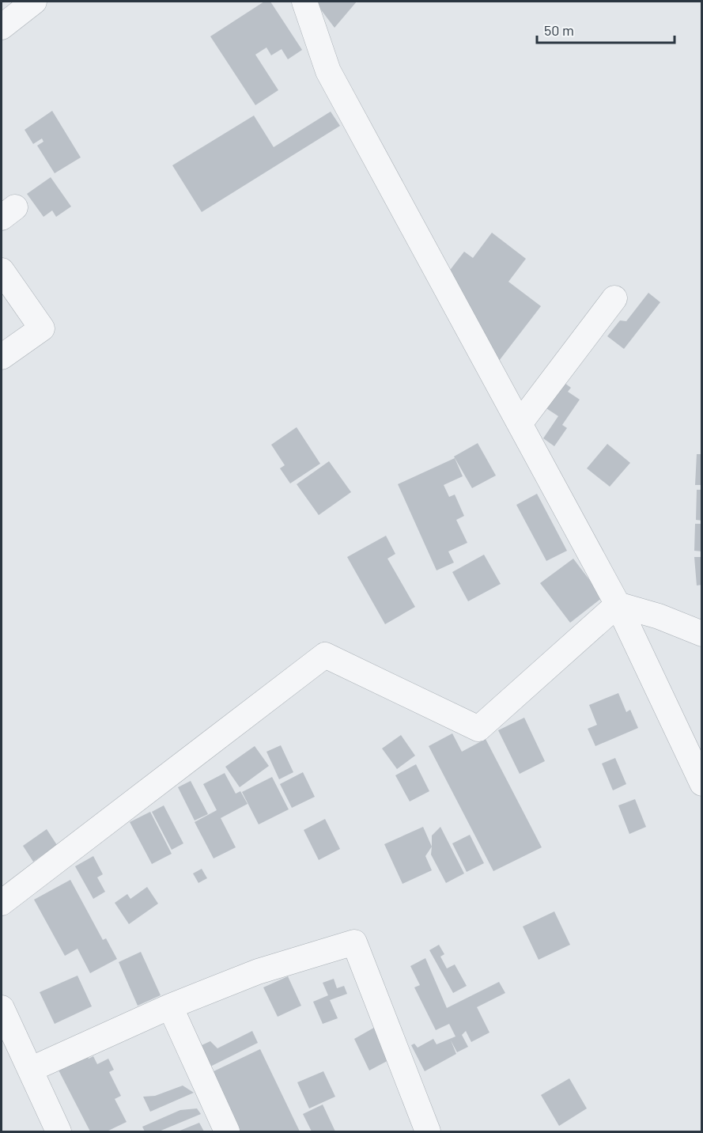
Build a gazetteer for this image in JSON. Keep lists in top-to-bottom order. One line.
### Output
{"scale_bar":"50 m"}
